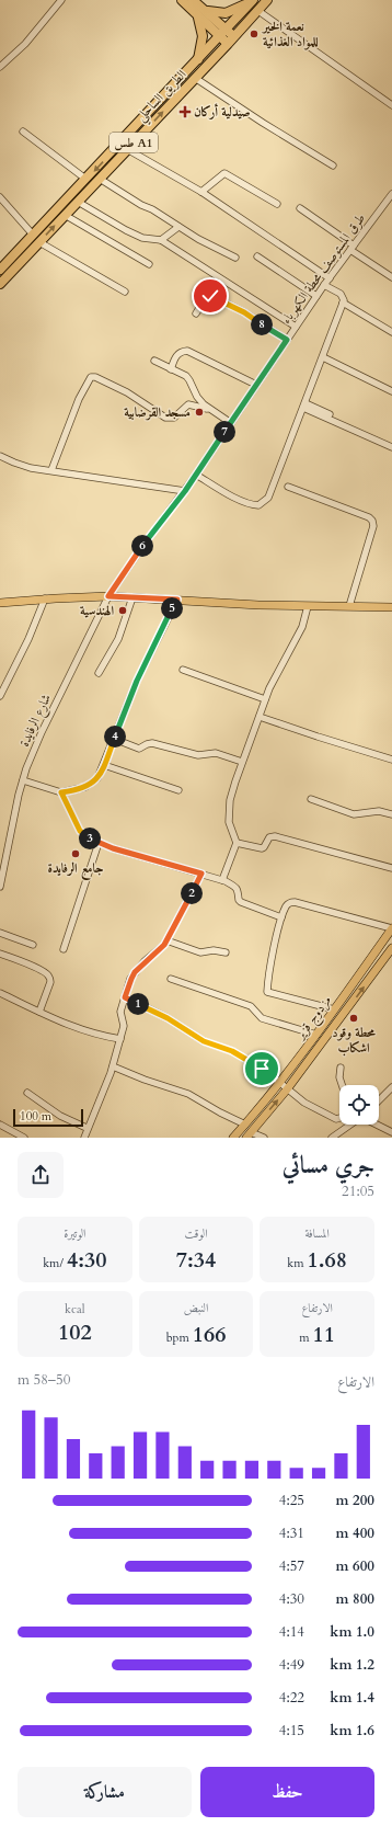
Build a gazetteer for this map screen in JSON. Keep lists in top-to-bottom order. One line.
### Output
{"streets":{"highway":["الطريق الساحلي","طس A1"],"main road":["مزدوج قزير"],"street":["طرق المستوصف محطة الكهرباء","شارع الرفايدة"]},"crossings":[["طرق المستوصف محطة الكهرباء","شارع الرفايدة"]],"places":{"other":["نعمة الخير للمواد الغذائية","مسجد القرضابية","الهندسية","جامع الرفايدة","محطة وقود اشكاب"],"health":["صيدلية أركان"]},"scale_bar":"100 m","page":{"pins":["8","7","6","5","4","3","2","1"],"scale":"100 m","heading":["جري مسائي","21:05"],"stats":[["المسافة","1.68 km"],["الوقت","7:34"],["الوتيرة","4:30 /km"],["الارتفاع","11 m"],["النبض","166 bpm"],["kcal","102"]],"chart":["الارتفاع","50–58 m"],"list":[{"name":"200 m","note":"4:25"},{"name":"400 m","note":"4:31"},{"name":"600 m","note":"4:57"},{"name":"800 m","note":"4:30"},{"name":"1.0 km","note":"4:14"},{"name":"1.2 km","note":"4:49"},{"name":"1.4 km","note":"4:22"},{"name":"1.6 km","note":"4:15"}],"buttons":["حفظ","مشاركة"]}}
